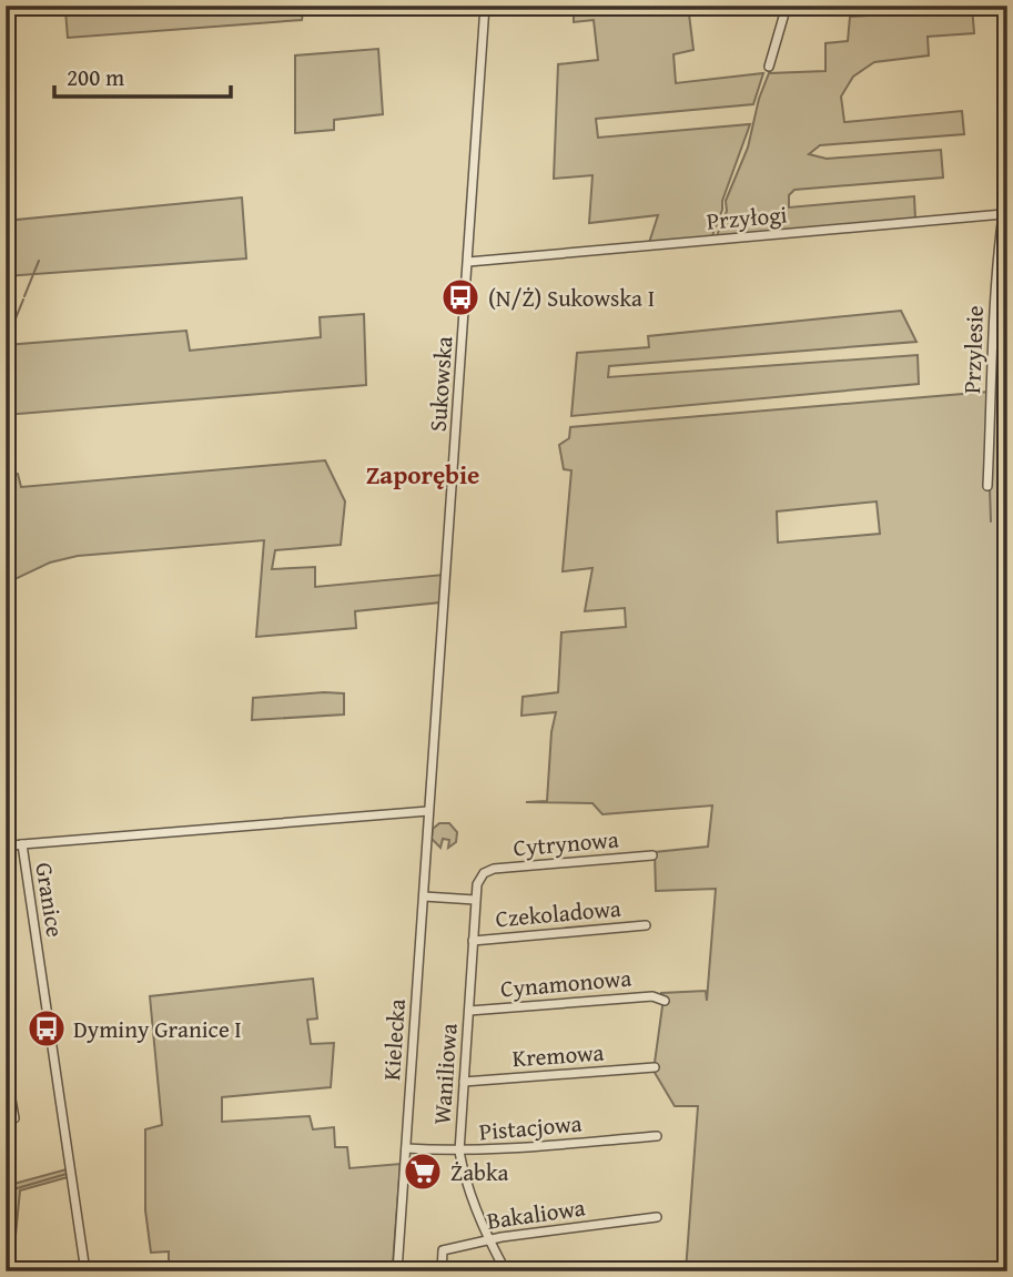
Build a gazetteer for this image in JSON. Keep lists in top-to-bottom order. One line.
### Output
{"streets":{"street":["Przyłogi","Przylesie","Sukowska","Cytrynowa","Granice","Czekoladowa","Cynamonowa","Kielecka","Kremowa","Waniliowa","Pistacjowa","Bakaliowa"]},"crossings":[["Przyłogi","Przylesie"],["Przyłogi","Sukowska"],["Sukowska","Granice"],["Sukowska","Kielecka"],["Cytrynowa","Waniliowa"],["Granice","Kielecka"],["Czekoladowa","Waniliowa"],["Cynamonowa","Waniliowa"],["Kielecka","Pistacjowa"],["Kremowa","Waniliowa"],["Waniliowa","Pistacjowa"],["Waniliowa","Bakaliowa"]],"districts":["Zaporębie"],"places":{"bus stop":["(N/Ż) Sukowska I","Dyminy Granice I"],"supermarket":["Żabka"]},"scale_bar":"200 m"}
